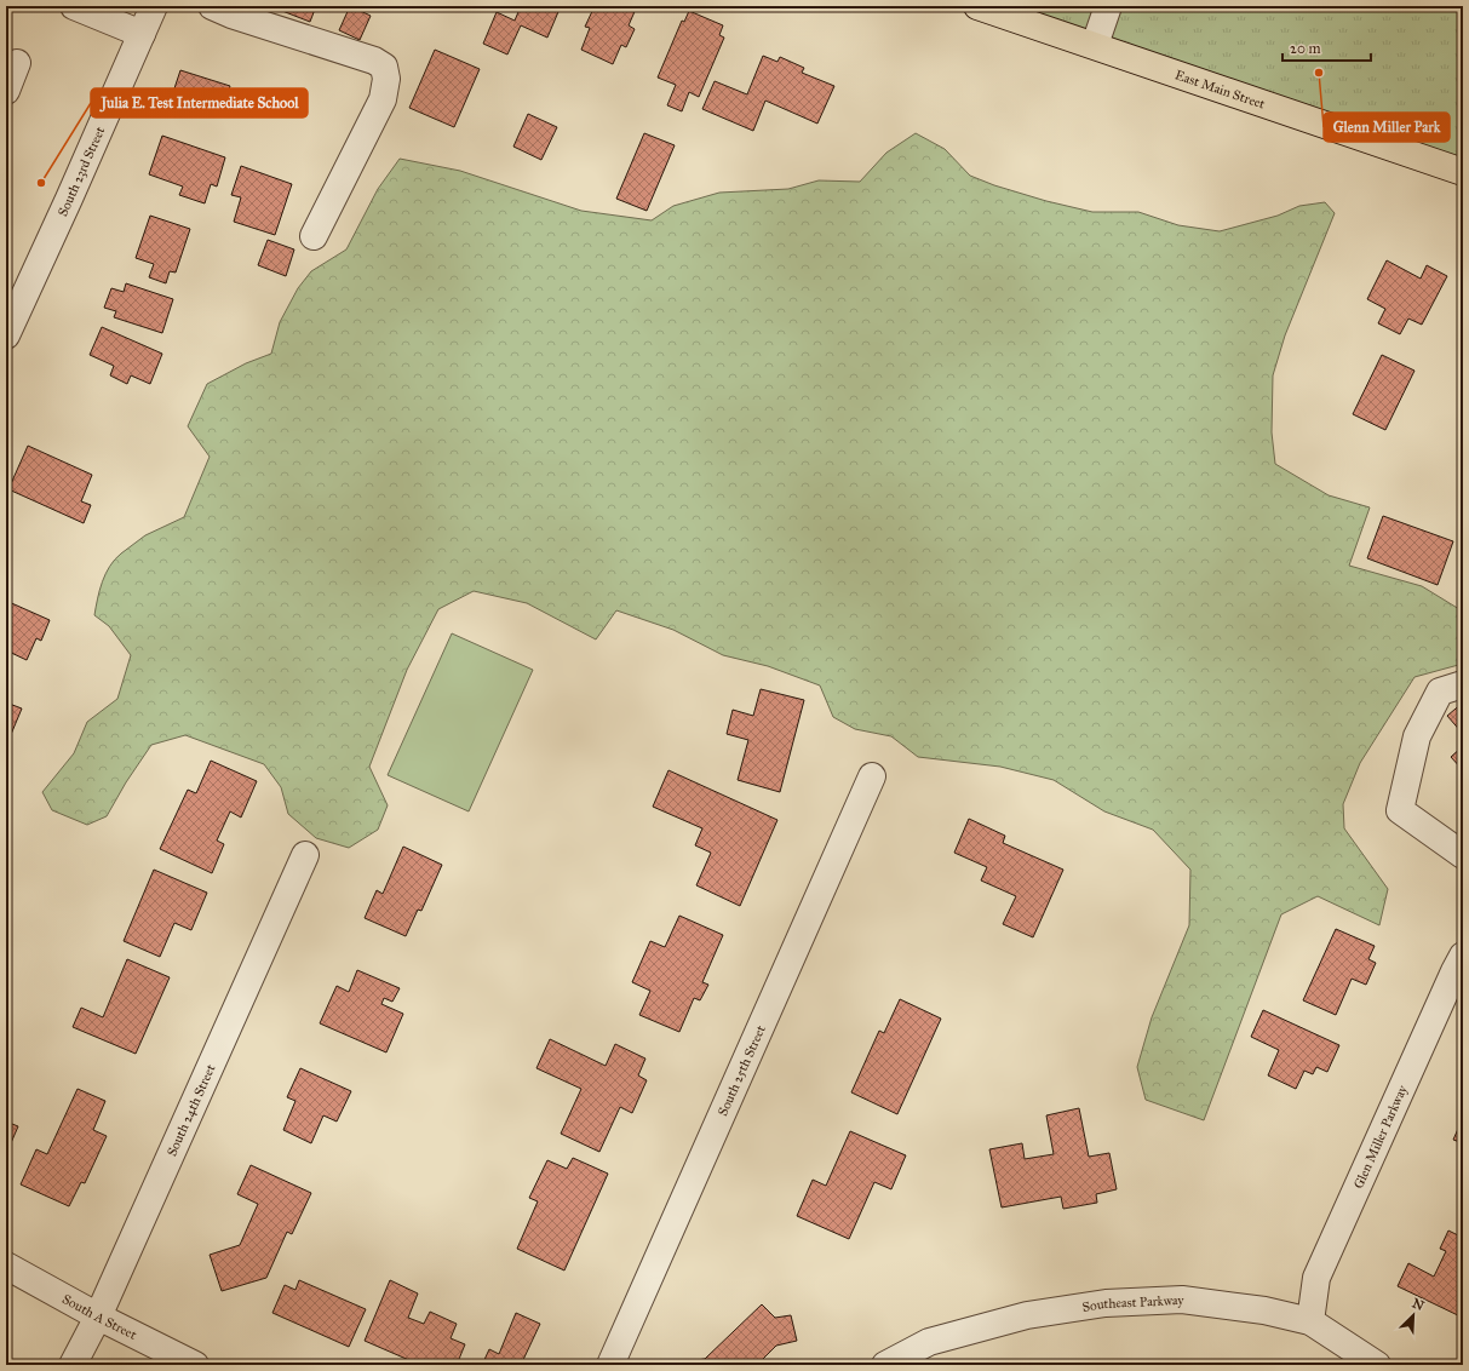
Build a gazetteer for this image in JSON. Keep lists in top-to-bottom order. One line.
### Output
{"streets":{"main road":["East Main Street"],"street":["South 23rd Street","South 25th Street","South 24th Street","Glen Miller Parkway","Southeast Parkway","South A Street"]},"crossings":[["South 24th Street","South A Street"],["Glen Miller Parkway","Southeast Parkway"]],"places":["Glenn Miller Park","Julia E. Test Intermediate School"],"scale_bar":"20 m","north":"top right"}
